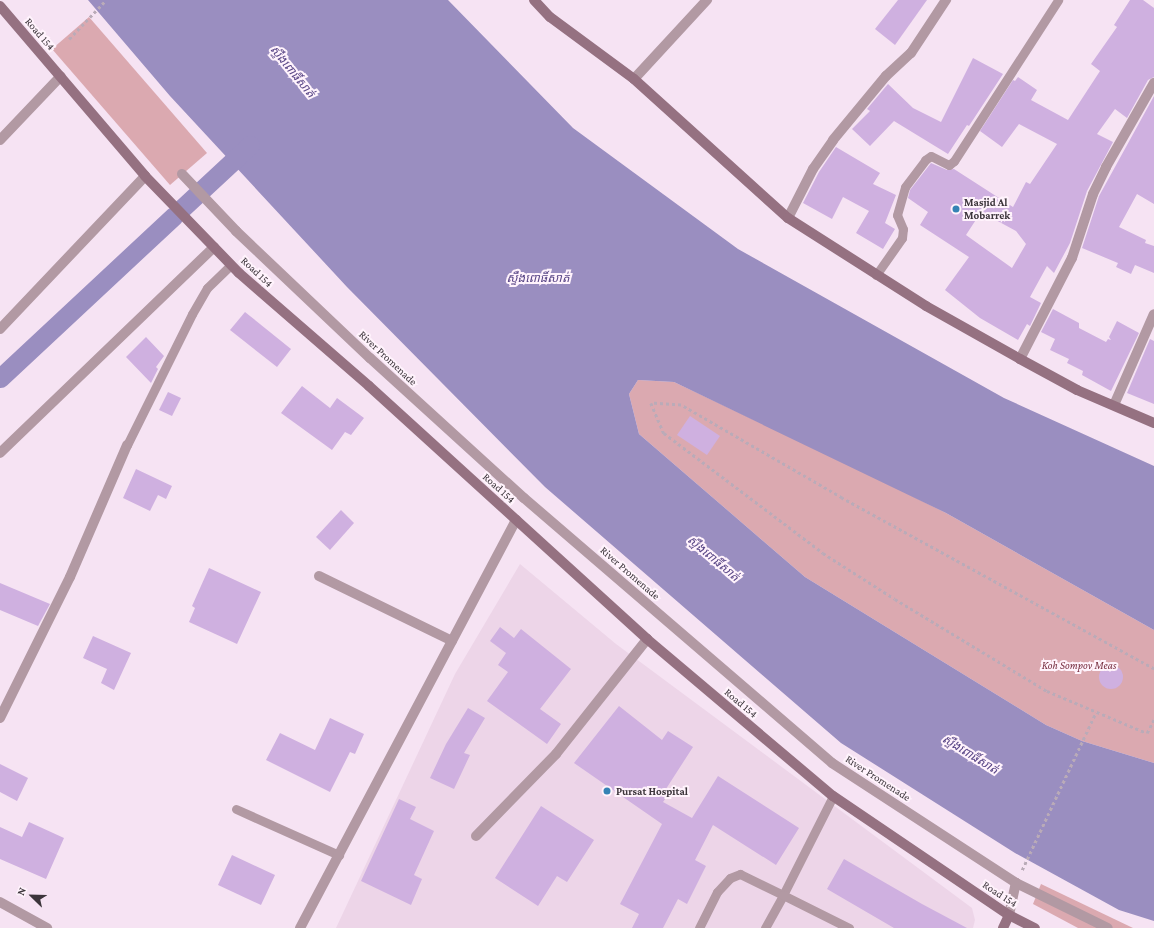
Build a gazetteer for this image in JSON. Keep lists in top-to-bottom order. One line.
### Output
{"streets":{"main road":["Road 154"],"street":["River Promenade"]},"water":["ស្ទឹងពោធិ៍សាត់"],"parks":["Koh Sompov Meas"],"places":["Masjid Al Mobarrek","Pursat Hospital"],"north":"top left"}
